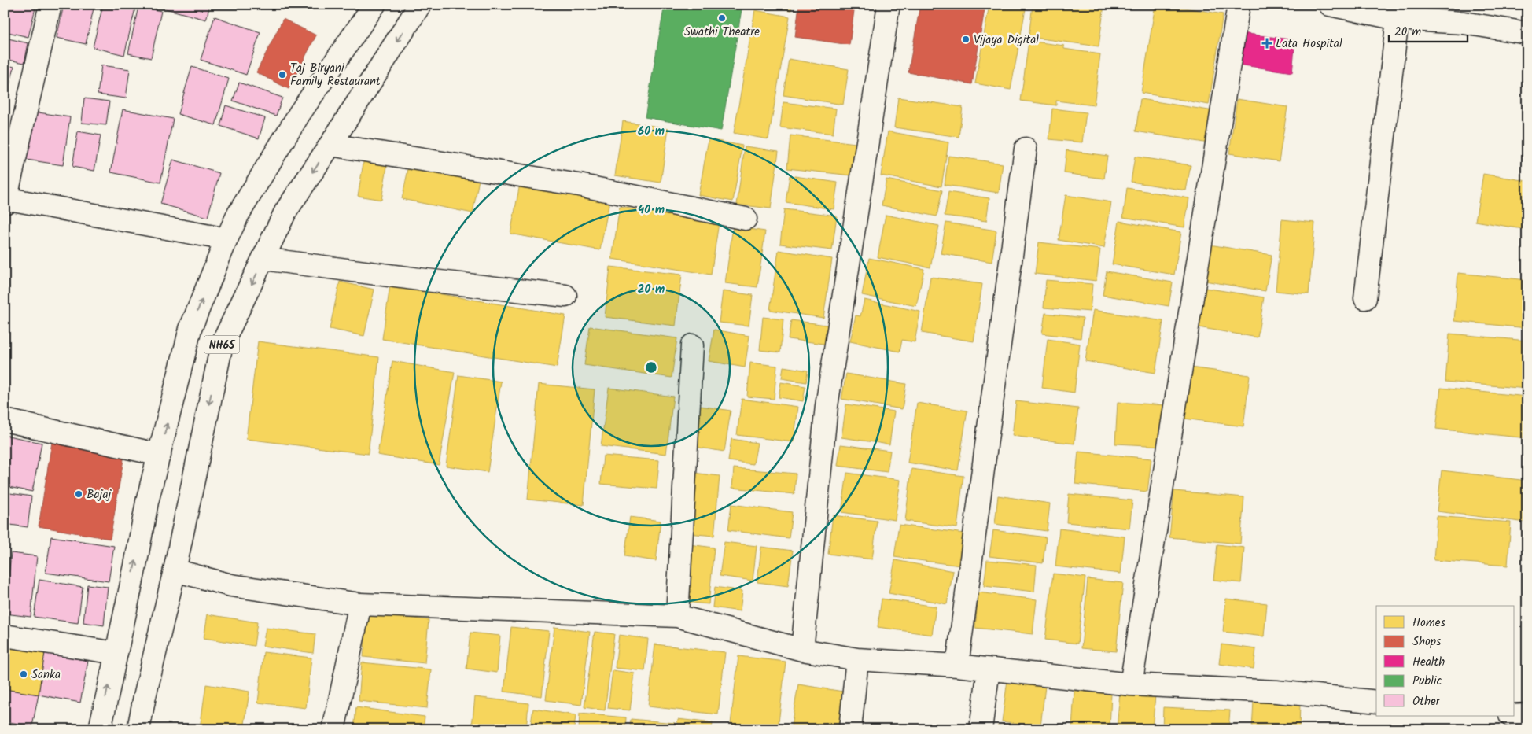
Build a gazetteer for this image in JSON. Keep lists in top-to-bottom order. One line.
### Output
{"streets":{"main road":["NH65"]},"places":{"other":["Swathi Theatre","Vijaya Digital","Taj Biryani Family Restaurant","Bajaj","Sanka"],"health":["Lata Hospital"]},"legend":["Homes","Shops","Health","Public","Other"],"scale_bar":"20 m","rings":["60 m","40 m","20 m"]}
